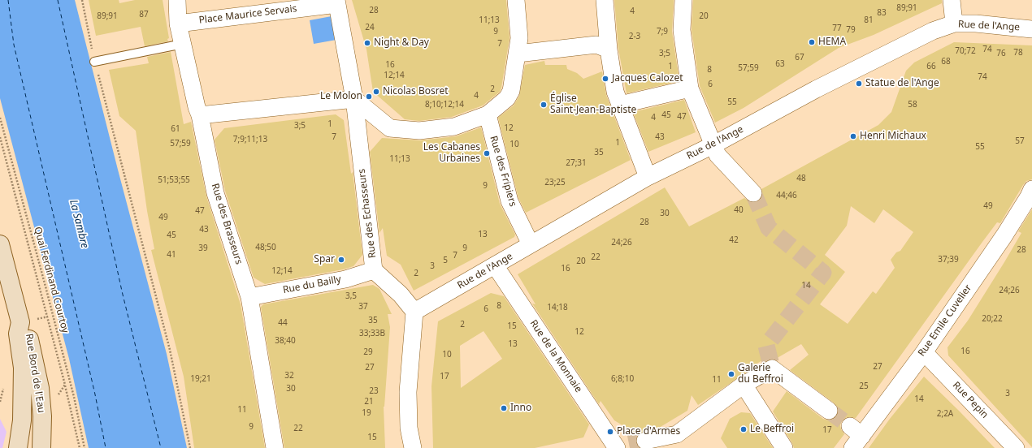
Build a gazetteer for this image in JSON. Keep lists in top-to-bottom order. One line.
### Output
{"streets":{"main road":["Rue Bord de l'Eau"],"street":["Place Maurice Servais","Rue de l'Ange","Rue des Fripiers","Rue des Echasseurs","Rue des Brasseurs","Rue du Bailly","Rue Emile Cuvelier","Rue de la Monnaie","Rue Pepin"],"path":["Quai Ferdinand Courtoy"]},"crossings":[["Place Maurice Servais","Rue des Echasseurs"],["Place Maurice Servais","Rue des Brasseurs"],["Rue de l'Ange","Rue des Fripiers"],["Rue de l'Ange","Rue des Echasseurs"],["Rue de l'Ange","Rue de la Monnaie"],["Rue des Echasseurs","Rue du Bailly"],["Rue des Brasseurs","Rue du Bailly"],["Rue Emile Cuvelier","Rue Pepin"]],"water":["La Sambre"],"places":["HEMA","Night & Day","Jacques Calozet","Statue de l'Ange","Nicolas Bosret","Le Molon","Église Saint-Jean-Baptiste","Henri Michaux","Les Cabanes Urbaines","Spar","Galerie du Beffroi","Inno","Le Beffroi","Place d'Armes"],"house_numbers":["89;91","28","4","83","87","89;91","20","11;13","81","24","77","79","9","7;9","2-3","7","74","70;72","78","3;5","76","67","68","63","16","1","66","57;59","8","12;14","74","6","2","4","55","8;10;12;14","58","45","47","4","1","3;5","12","61","7","43","7;9;11;13","57","1","57;59","10","55","35","11;13","27;31","48","51;53;55","23;25","9","44;46","49","40","47","30","49","28","43","13","45","42","24;26","48;50","39","9","28","41","7","22","37;39","5","20","3","16","12;14","2","14","24;26","3,5","8","37","14;18","6","20;22","35","44","2","15","12","33;33B","38;40","13","16","29","10","27","27","32","17","19;21","6;8;10","11","25","30","23","3","14","21","11","19","2;2A","9","22","17","15"]}
